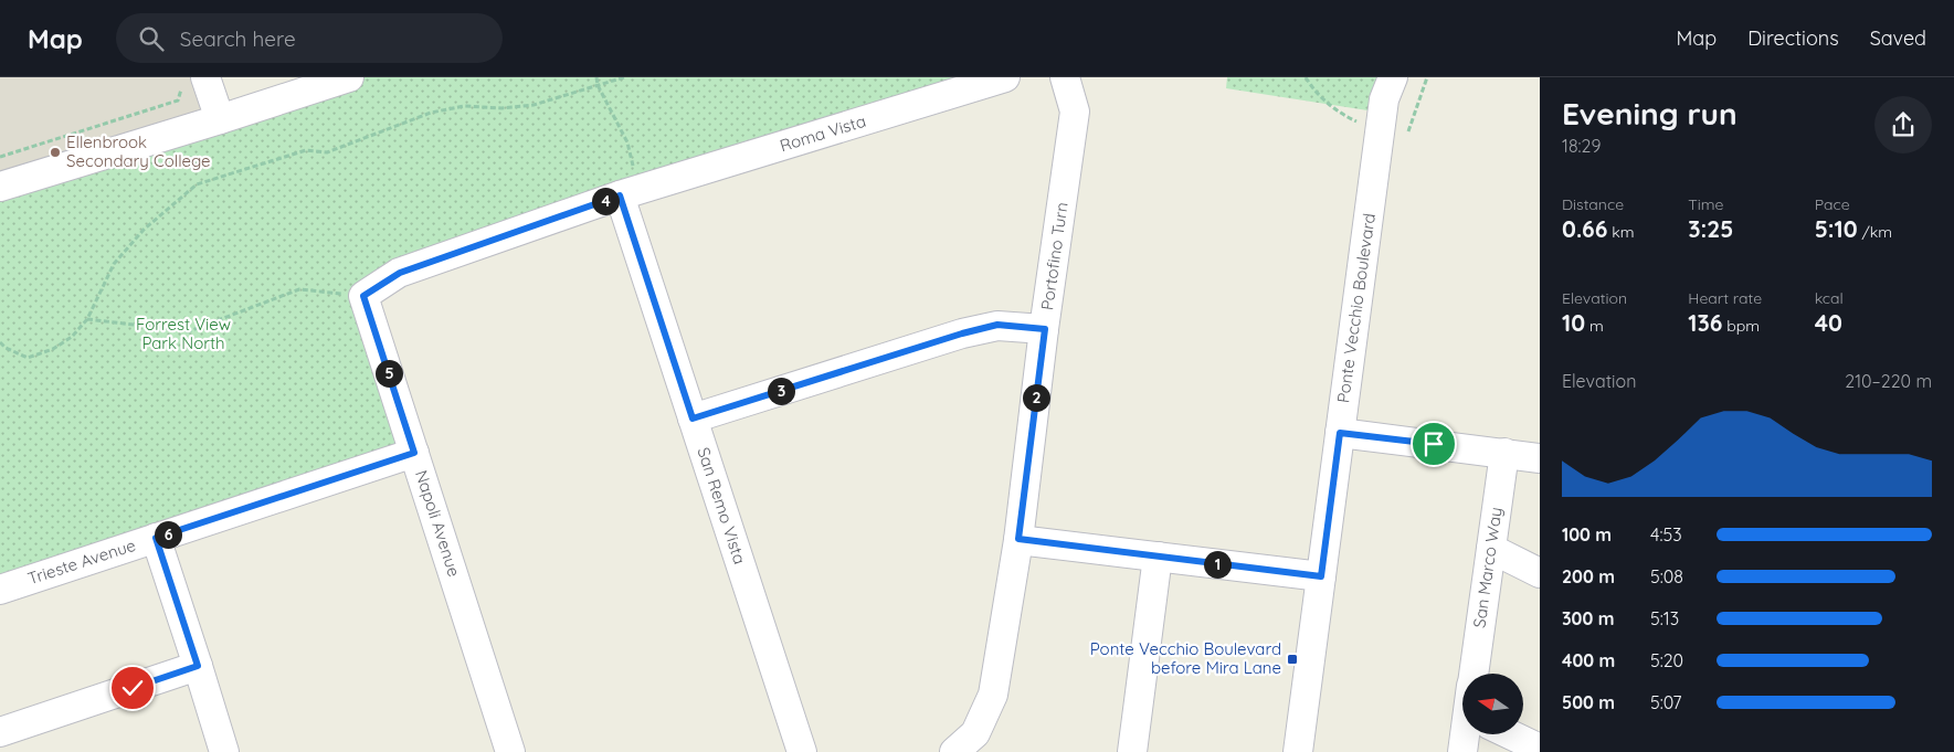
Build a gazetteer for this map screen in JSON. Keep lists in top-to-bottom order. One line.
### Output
{"streets":{"street":["Roma Vista","Portofino Turn","Ponte Vecchio Boulevard","San Remo Vista","Napoli Avenue","Trieste Avenue","San Marco Way"]},"crossings":[["Roma Vista","San Remo Vista"],["Roma Vista","Napoli Avenue"],["Napoli Avenue","Trieste Avenue"]],"parks":["Forrest View Park North"],"places":{"other":["Ellenbrook Secondary College"],"transit":["Ponte Vecchio Boulevard before Mira Lane"]},"north":"left","page":{"header":"Map","search":"Search here","nav":["Map","Directions","Saved"],"heading":["Evening run","18:29"],"stats":[["Distance","0.66 km"],["Time","3:25"],["Pace","5:10 /km"],["Elevation","10 m"],["Heart rate","136 bpm"],["kcal","40"]],"pins":["4","5","3","2","6","1"],"chart":["Elevation","210–220 m"],"list":[{"name":"100 m","note":"4:53"},{"name":"200 m","note":"5:08"},{"name":"300 m","note":"5:13"},{"name":"400 m","note":"5:20"},{"name":"500 m","note":"5:07"}]}}
